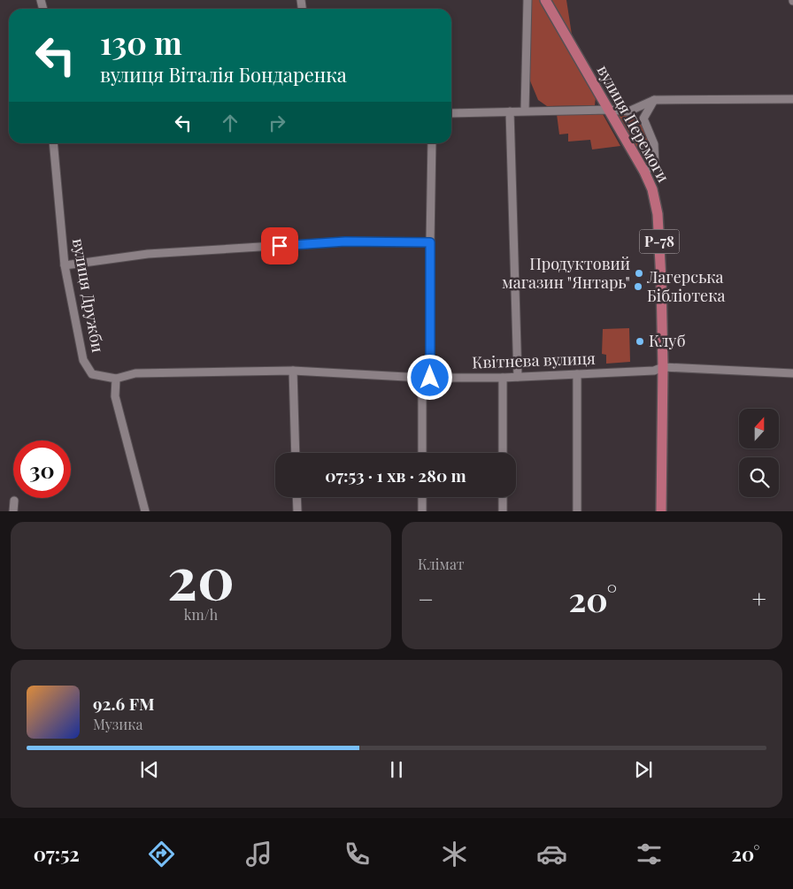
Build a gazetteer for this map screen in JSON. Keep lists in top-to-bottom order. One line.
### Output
{"streets":{"main road":["вулиця Перемоги","Р-78"],"street":["вулиця Дружби","Квітнева вулиця"]},"crossings":[["вулиця Перемоги","Квітнева вулиця"],["вулиця Дружби","Квітнева вулиця"]],"places":["Продуктовий магазин \"Янтарь\"","Лагерська Бібліотека","Клуб"],"north":"top","page":{"turn":["130 m","вулиця Віталія Бондаренка"],"limit":"30","trip":"07:53 · 1 хв · 280 m","tile":[["20","km/h"],"Клімат"],"heat":["−","20°","+"],"song":["92.6 FM","Музика"],"tabs":["07:52","20°"]}}
